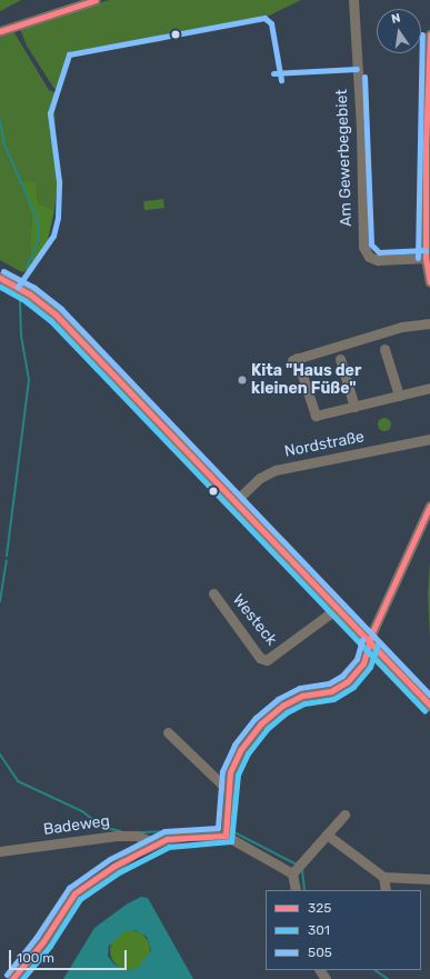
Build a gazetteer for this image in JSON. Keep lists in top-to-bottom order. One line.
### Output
{"streets":{"street":["Am Gewerbegebiet","Nordstraße","Westeck","Badeweg"]},"places":["Kita \"Haus der kleinen Füße\""],"lines":["transit line 325","transit line 505","transit line 301"],"legend":["325","301","505"],"scale_bar":"100 m","north":"top"}
